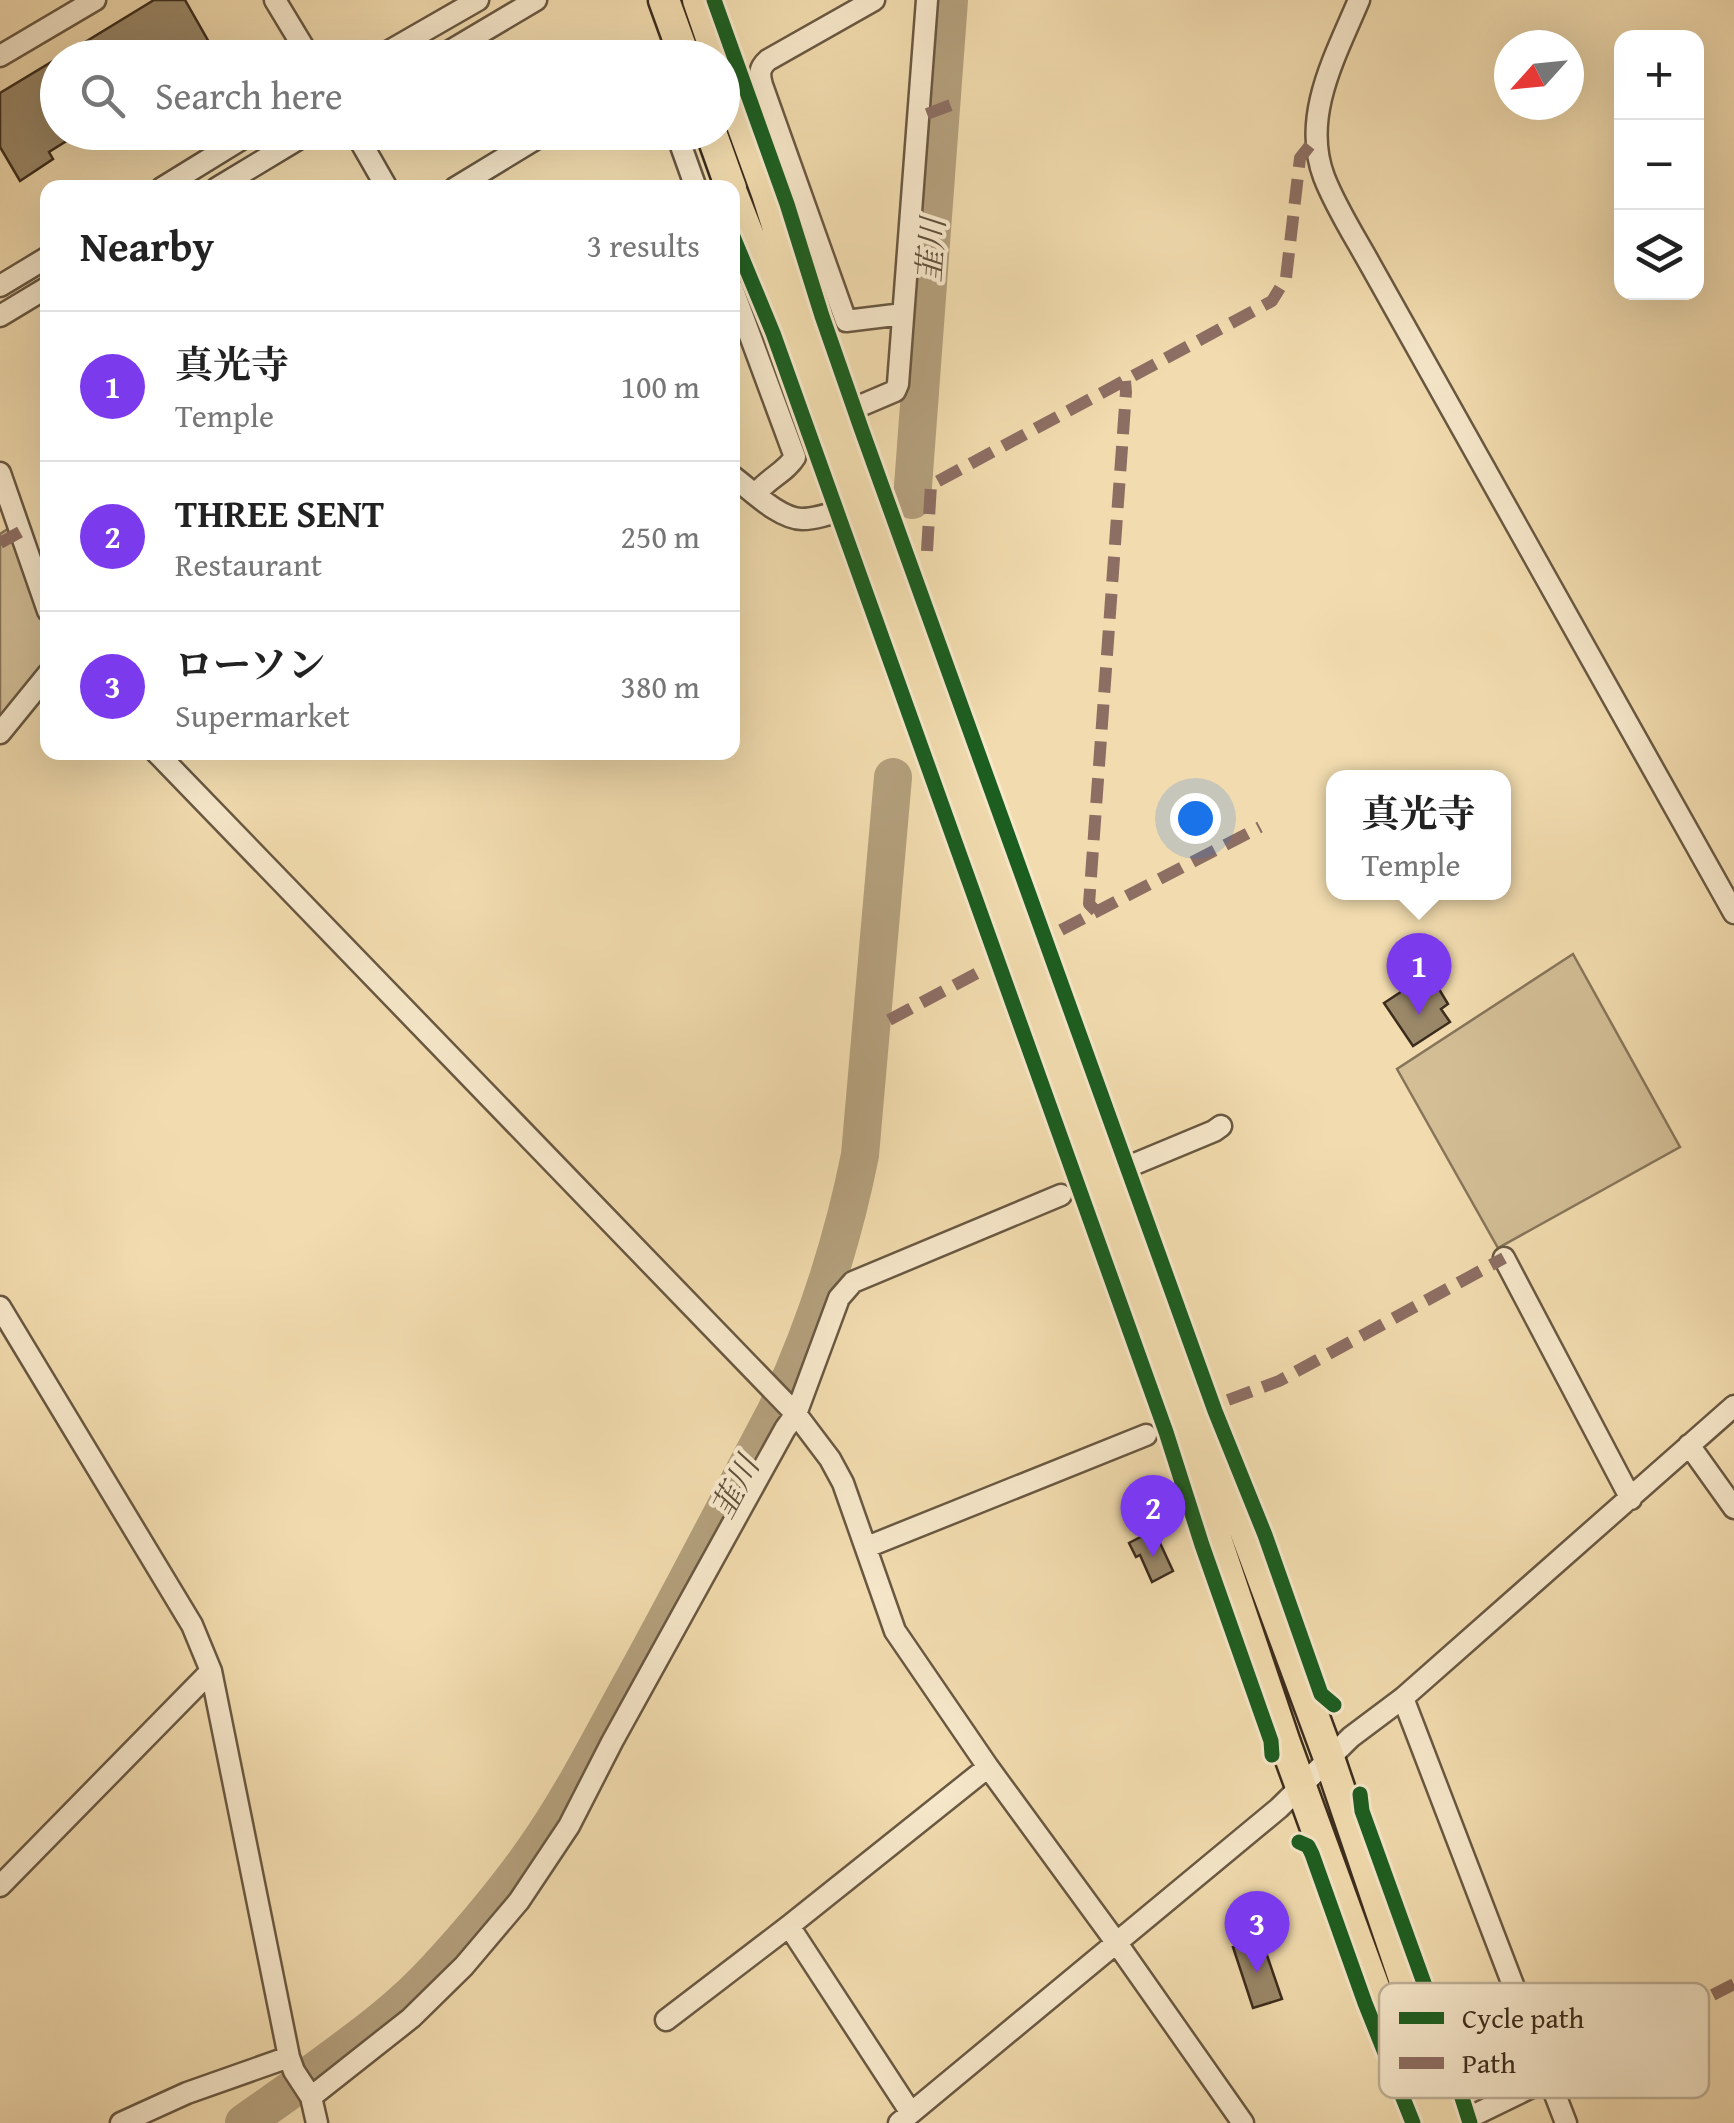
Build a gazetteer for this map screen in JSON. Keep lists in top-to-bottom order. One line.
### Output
{"water":["韮川"],"legend":["Cycle path","Path"],"north":"bottom left","page":{"map_buttons":["+","−"],"search":"Search here","heading":["Nearby","3 results"],"list":[{"mark":"1","name":"真光寺","note":"Temple","value":"100 m"},{"mark":"2","name":"THREE SENT","note":"Restaurant","value":"250 m"},{"mark":"3","name":"ローソン","note":"Supermarket","value":"380 m"}],"popup":["真光寺","Temple"],"pins":["1","2","3"]}}
